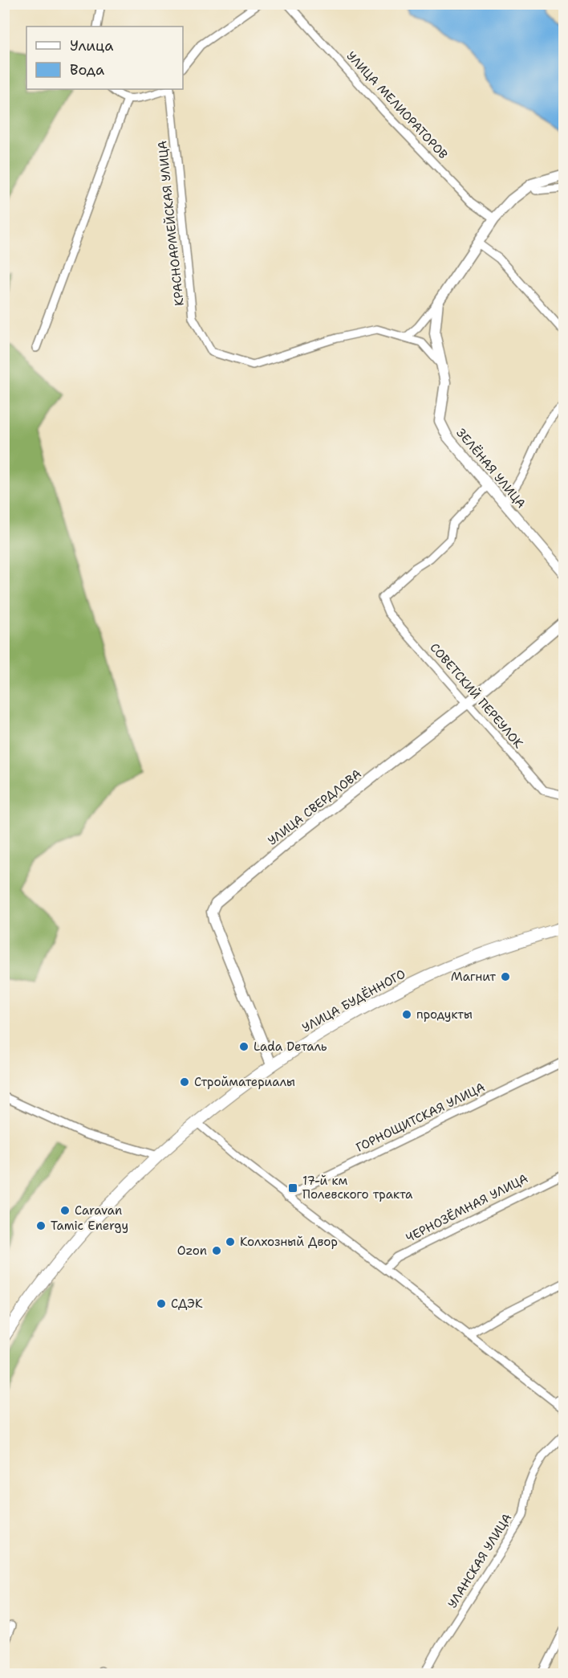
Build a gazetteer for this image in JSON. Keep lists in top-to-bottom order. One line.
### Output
{"streets":{"main road":["УЛИЦА БУДЁННОГО"],"street":["УЛИЦА МЕЛИОРАТОРОВ","КРАСНОАРМЕЙСКАЯ УЛИЦА","ЗЕЛЁНАЯ УЛИЦА","СОВЕТСКИЙ ПЕРЕУЛОК","УЛИЦА СВЕРДЛОВА","ГОРНОЩИТСКАЯ УЛИЦА","ЧЕРНОЗЁМНАЯ УЛИЦА","УЛАНСКАЯ УЛИЦА"]},"crossings":[["ЗЕЛЁНАЯ УЛИЦА","СОВЕТСКИЙ ПЕРЕУЛОК"],["СОВЕТСКИЙ ПЕРЕУЛОК","УЛИЦА СВЕРДЛОВА"],["УЛИЦА СВЕРДЛОВА","УЛИЦА БУДЁННОГО"]],"places":{"other":["Магнит","продукты","Lada Dеталь","Стройматериалы","Caravan","Tamic Еnergy","Колхозный Двор","Ozon","СДЭК"],"transit":["17-й км Полевского тракта"]},"legend":["Улица","Вода"]}
